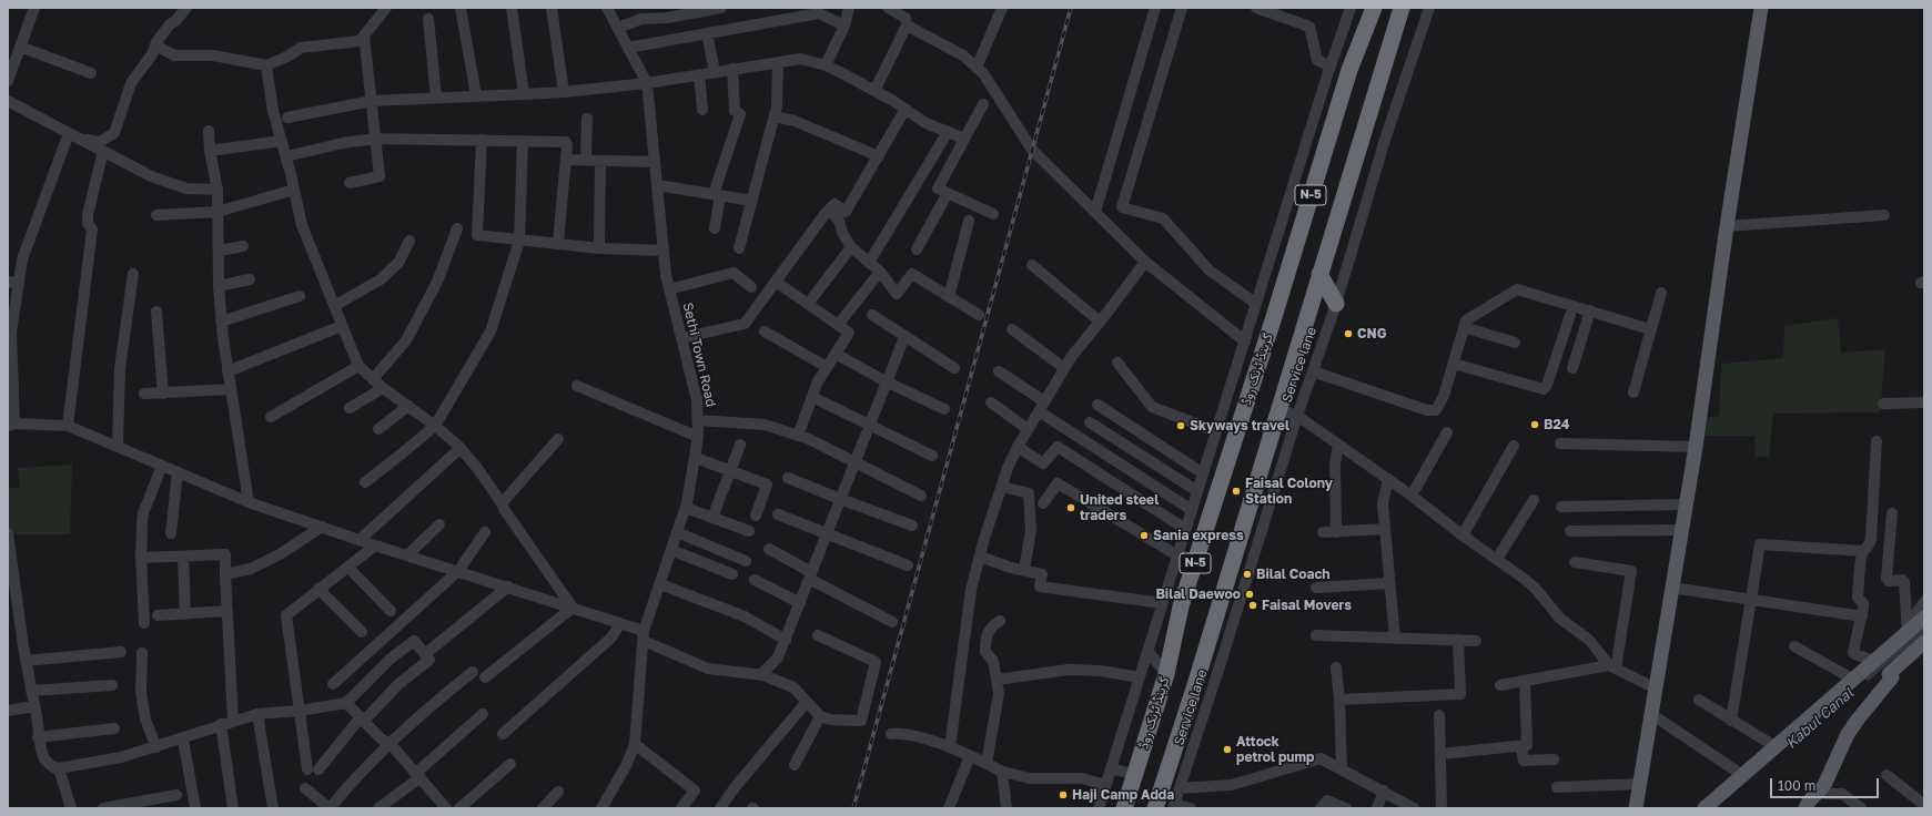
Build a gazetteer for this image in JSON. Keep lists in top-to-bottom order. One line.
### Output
{"streets":{"highway":["N-5","گرینڈ ٹرنک روڈ"],"street":["Sethi Town Road","Service lane"]},"water":["Kabul Canal"],"places":["CNG","B24","Skyways travel","Faisal Colony Station","United steel traders","Sania express","Bilal Coach","Bilal Daewoo","Faisal Movers","Attock petrol pump","Haji Camp Adda"],"scale_bar":"100 m"}
